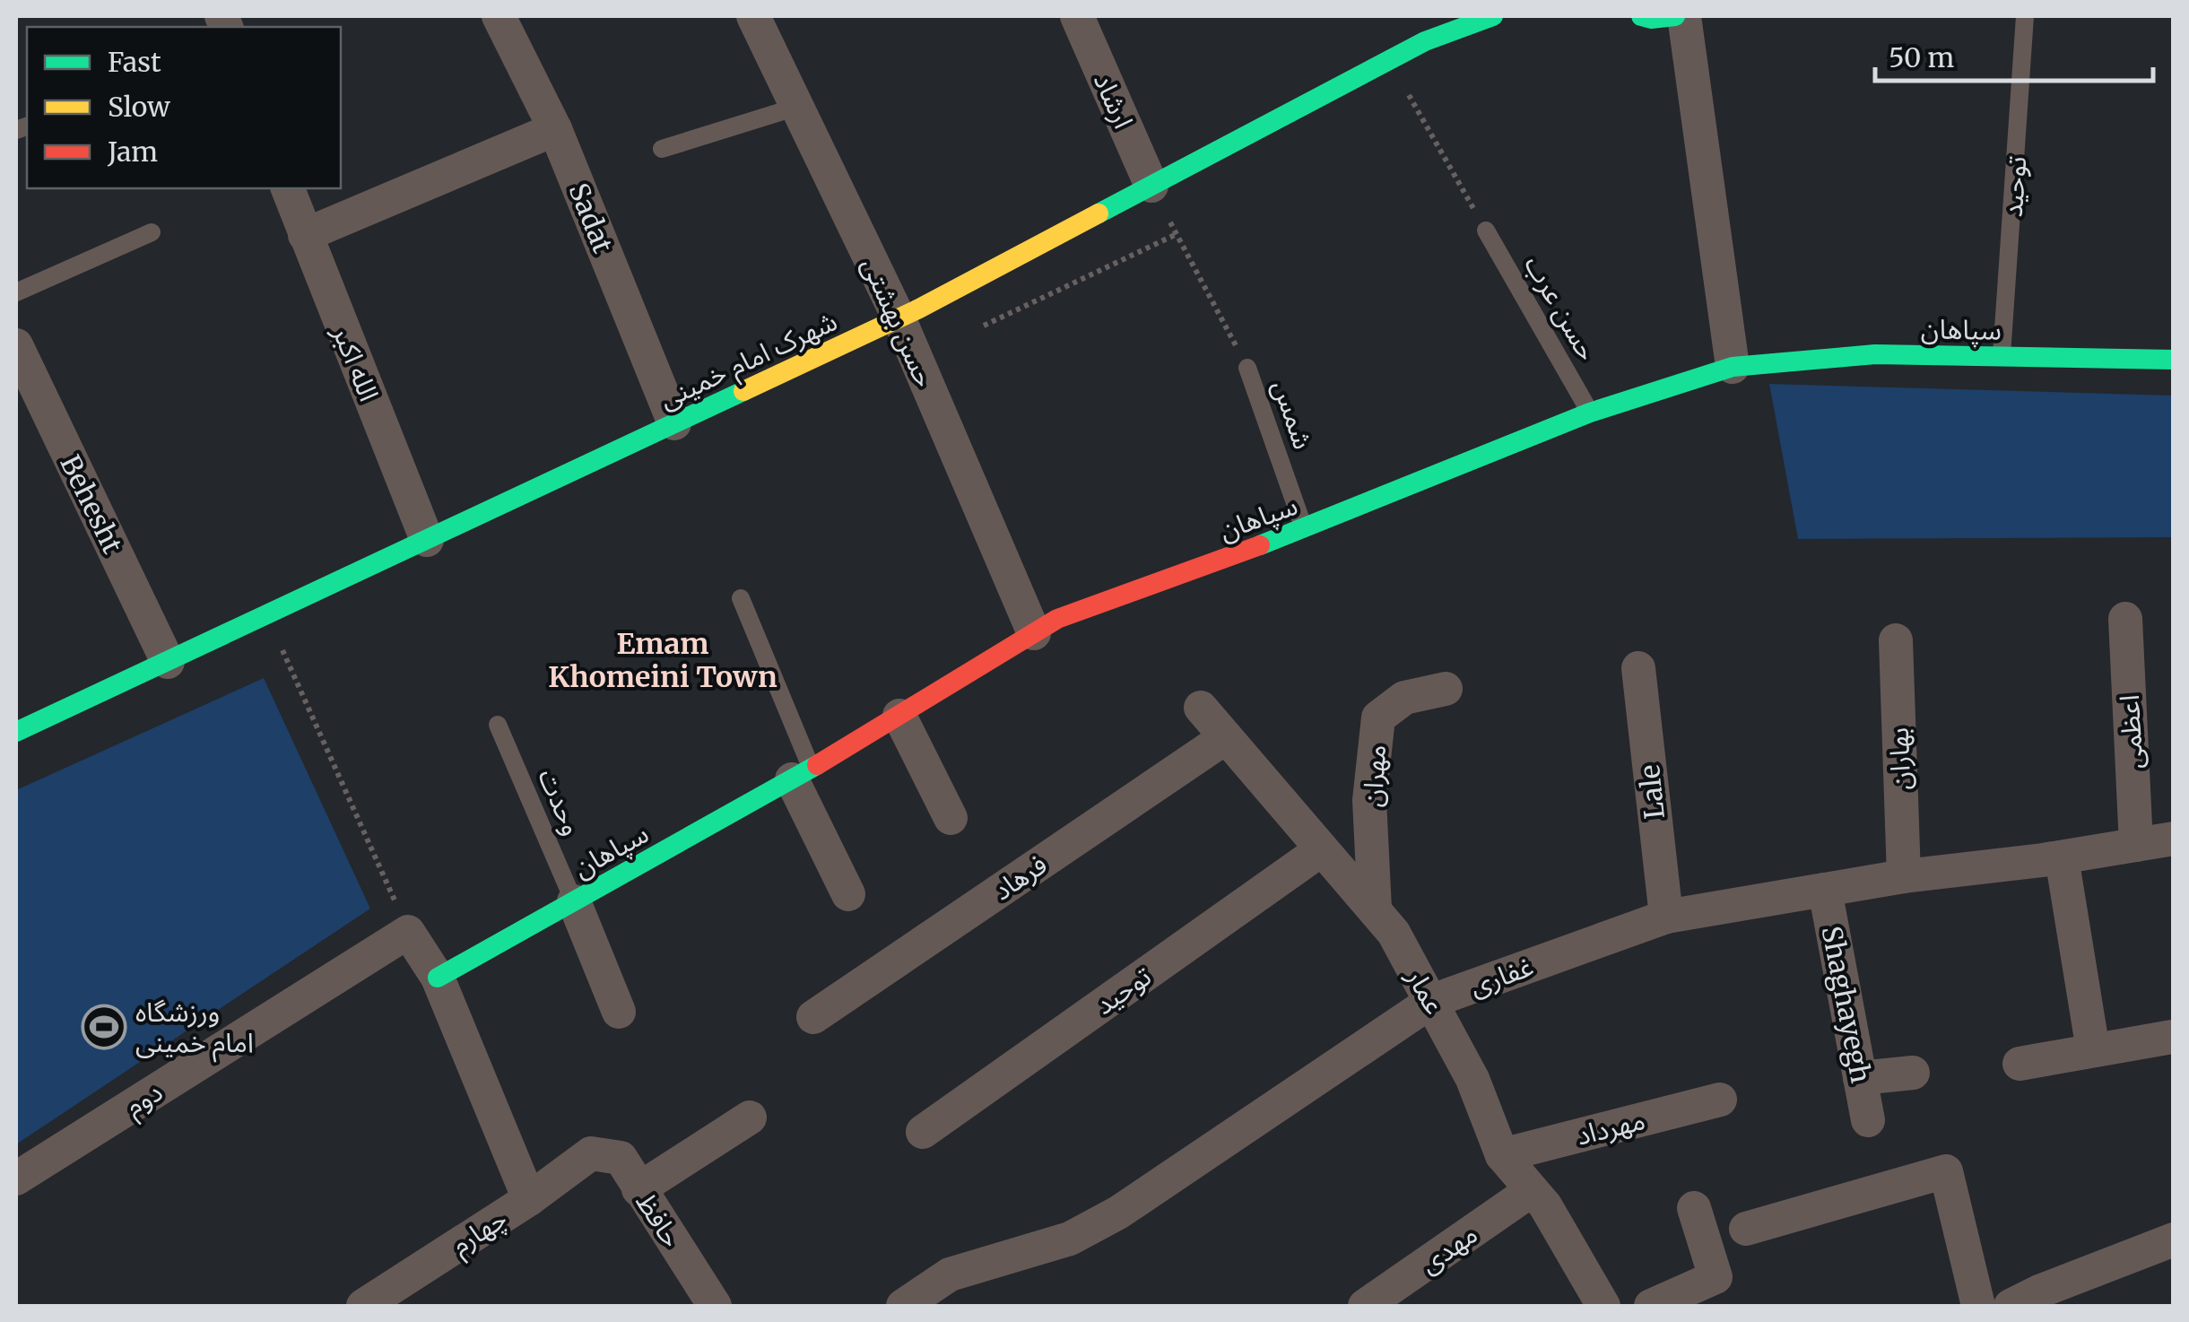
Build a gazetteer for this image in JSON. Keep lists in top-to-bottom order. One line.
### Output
{"streets":{"street":["ارشاد","توحید","Sadat","حسن بهشتی","سپاهان","شهرک امام خمینی","الله اکبر","Behesht","اعظمی","بهاران","مهران","Lale","فرهاد","غفاری","عمار","Shaghayegh","دوم","مهرداد","حافظ","چهارم","مهدی"],"lane":["حسن عرب","شمس","وحدت"]},"crossings":[["ارشاد","شهرک امام خمینی"],["توحید","سپاهان"],["توحید","عمار"],["Sadat","شهرک امام خمینی"],["حسن عرب","سپاهان"],["حسن بهشتی","سپاهان"],["حسن بهشتی","شهرک امام خمینی"],["سپاهان","شمس"],["سپاهان","وحدت"],["شهرک امام خمینی","الله اکبر"],["شهرک امام خمینی","Behesht"],["اعظمی","غفاری"],["بهاران","غفاری"],["مهران","عمار"],["Lale","غفاری"],["فرهاد","عمار"],["غفاری","عمار"],["غفاری","Shaghayegh"],["عمار","مهرداد"],["عمار","مهدی"],["حافظ","چهارم"]],"districts":["Emam Khomeini Town"],"places":{"sports":["ورزشگاه امام خمینی"]},"legend":["Fast","Slow","Jam"],"scale_bar":"50 m"}
